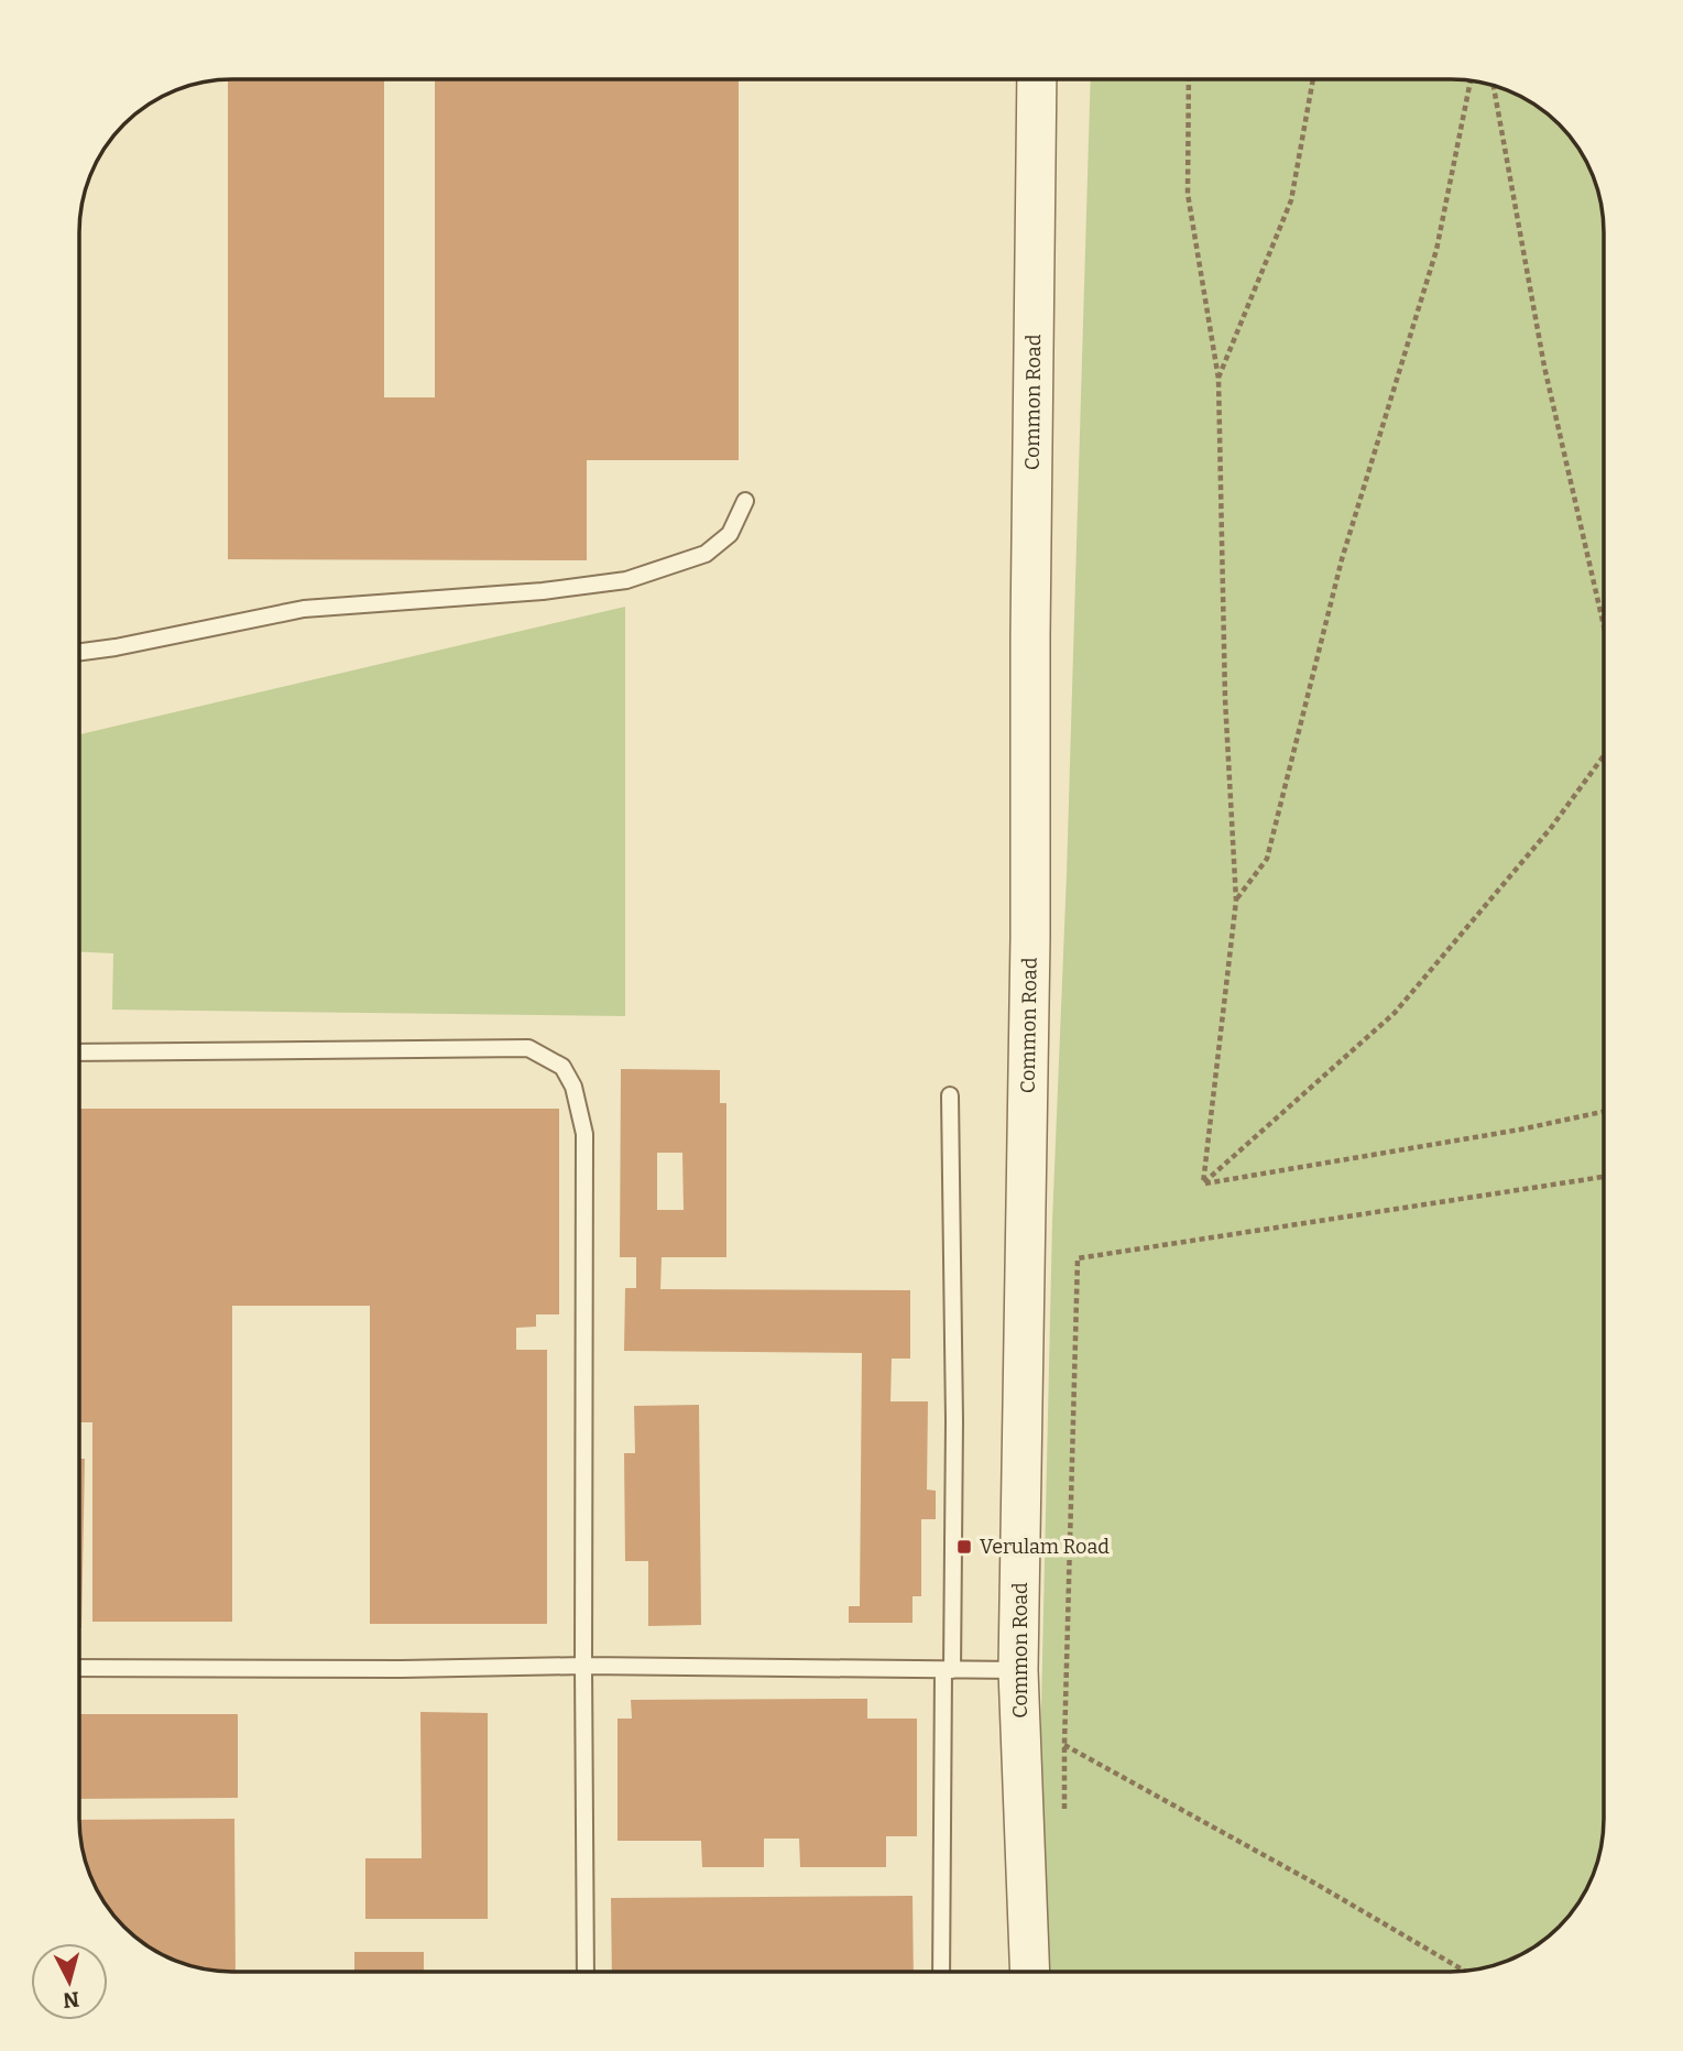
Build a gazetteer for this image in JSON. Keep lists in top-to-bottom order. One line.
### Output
{"streets":{"street":["Common Road"]},"places":{"transit":["Verulam Road"]},"north":"bottom"}
